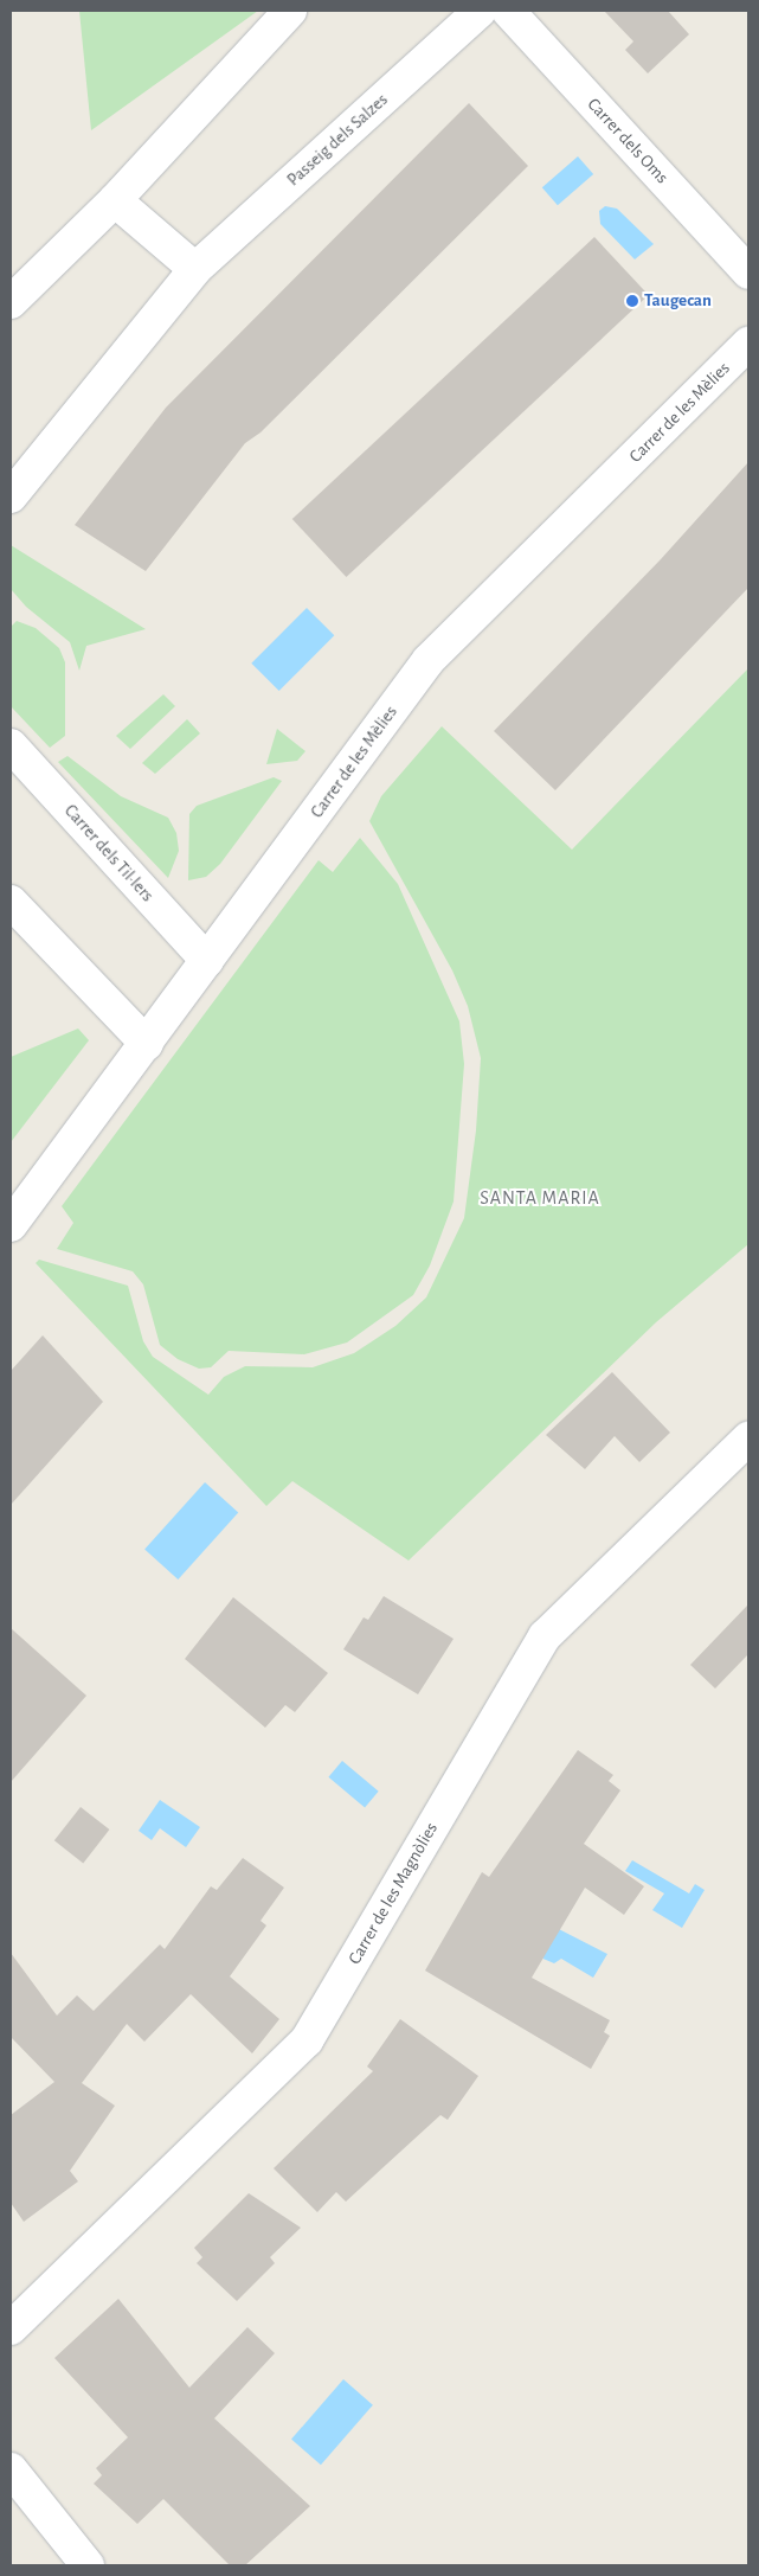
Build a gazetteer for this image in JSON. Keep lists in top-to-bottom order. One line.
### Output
{"streets":{"street":["Passeig dels Salzes","Carrer dels Oms","Carrer de les Mèlies","Carrer dels Til·lers","Carrer de les Magnòlies"]},"crossings":[["Carrer de les Mèlies","Carrer dels Til·lers"]],"districts":["SANTA MARIA"],"places":["Taugecan"]}
